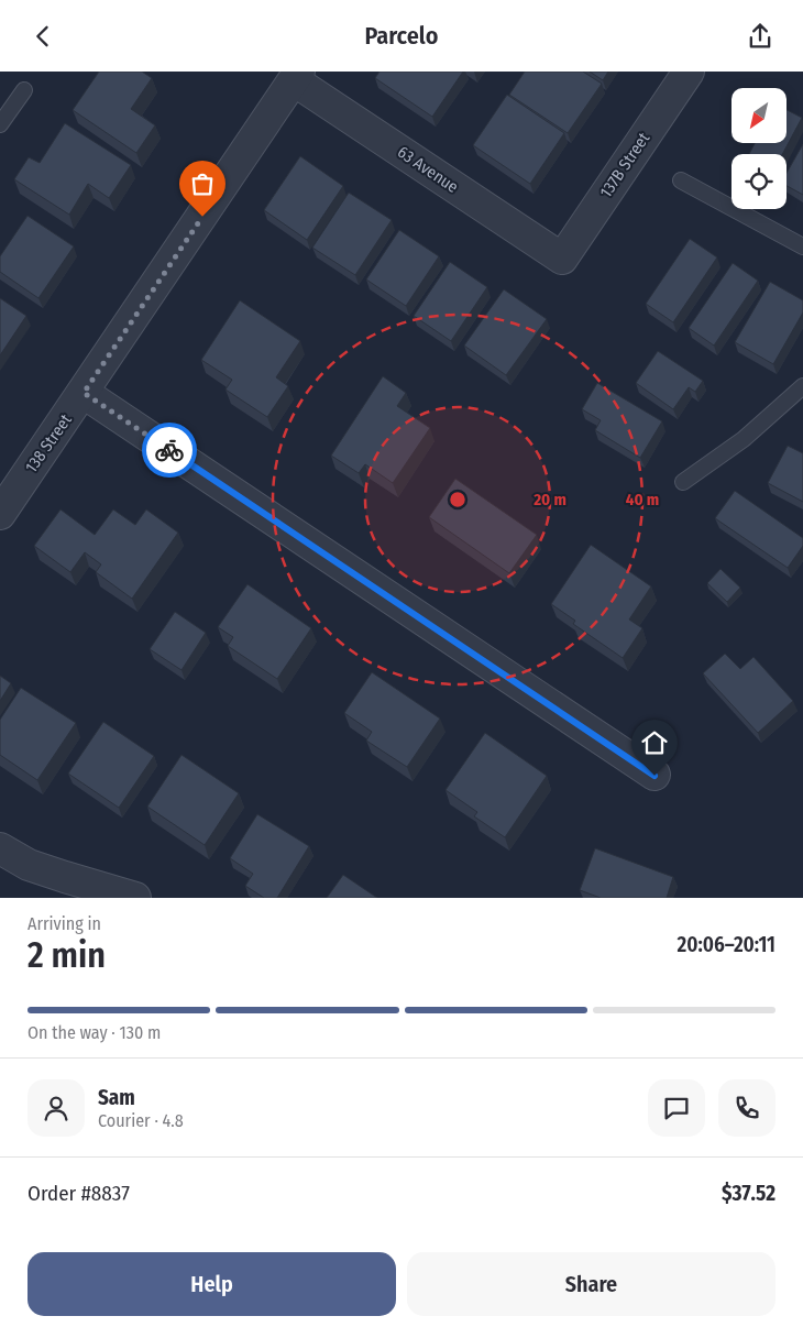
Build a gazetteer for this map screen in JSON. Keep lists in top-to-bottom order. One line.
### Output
{"streets":{"street":["137B Street","63 Avenue","138 Street"]},"crossings":[["137B Street","63 Avenue"],["63 Avenue","138 Street"]],"north":"bottom left","page":{"header":"Parcelo","heading":["2 min","Arriving in","20:06–20:11"],"panel":["Sam","Courier · 4.8","Order #8837","$37.52"],"bar":"On the way · 130 m","buttons":["Help","Share"]},"rings":["20 m","40 m"]}
